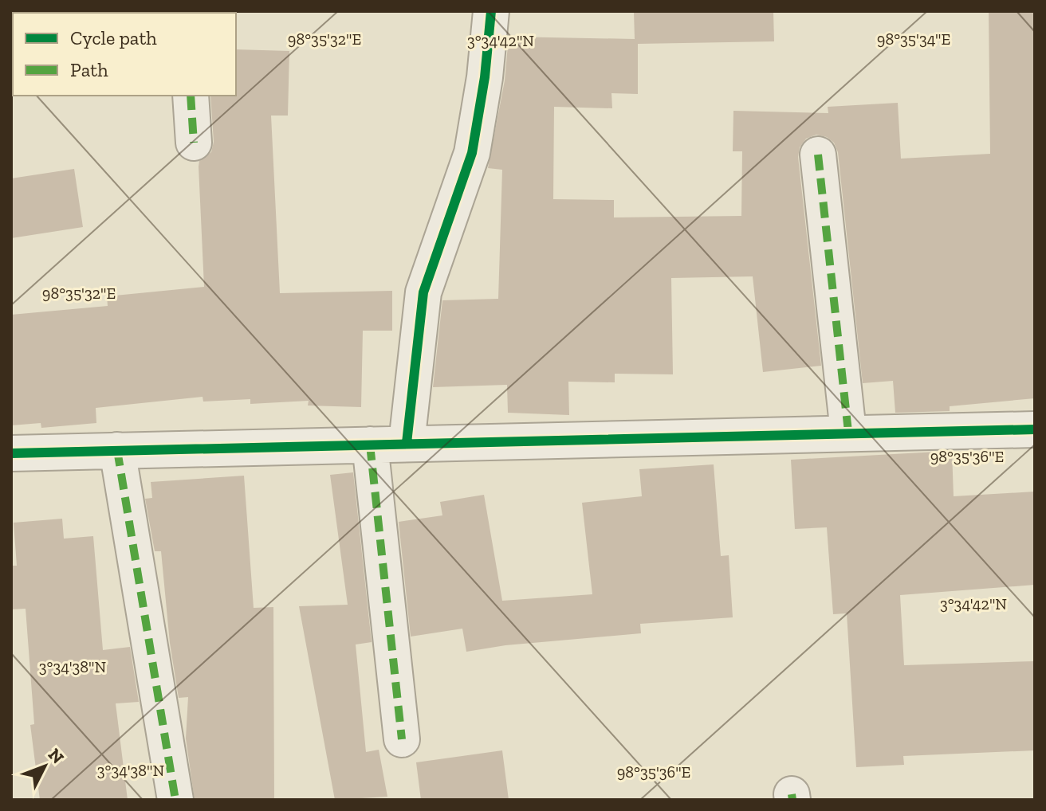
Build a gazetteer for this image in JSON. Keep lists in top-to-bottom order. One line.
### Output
{"legend":["Cycle path","Path"],"north":"top right","coordinates":["98°35'34\"E","98°35'32\"E","3°34'42\"N","98°35'36\"E","3°34'38\"N"]}
